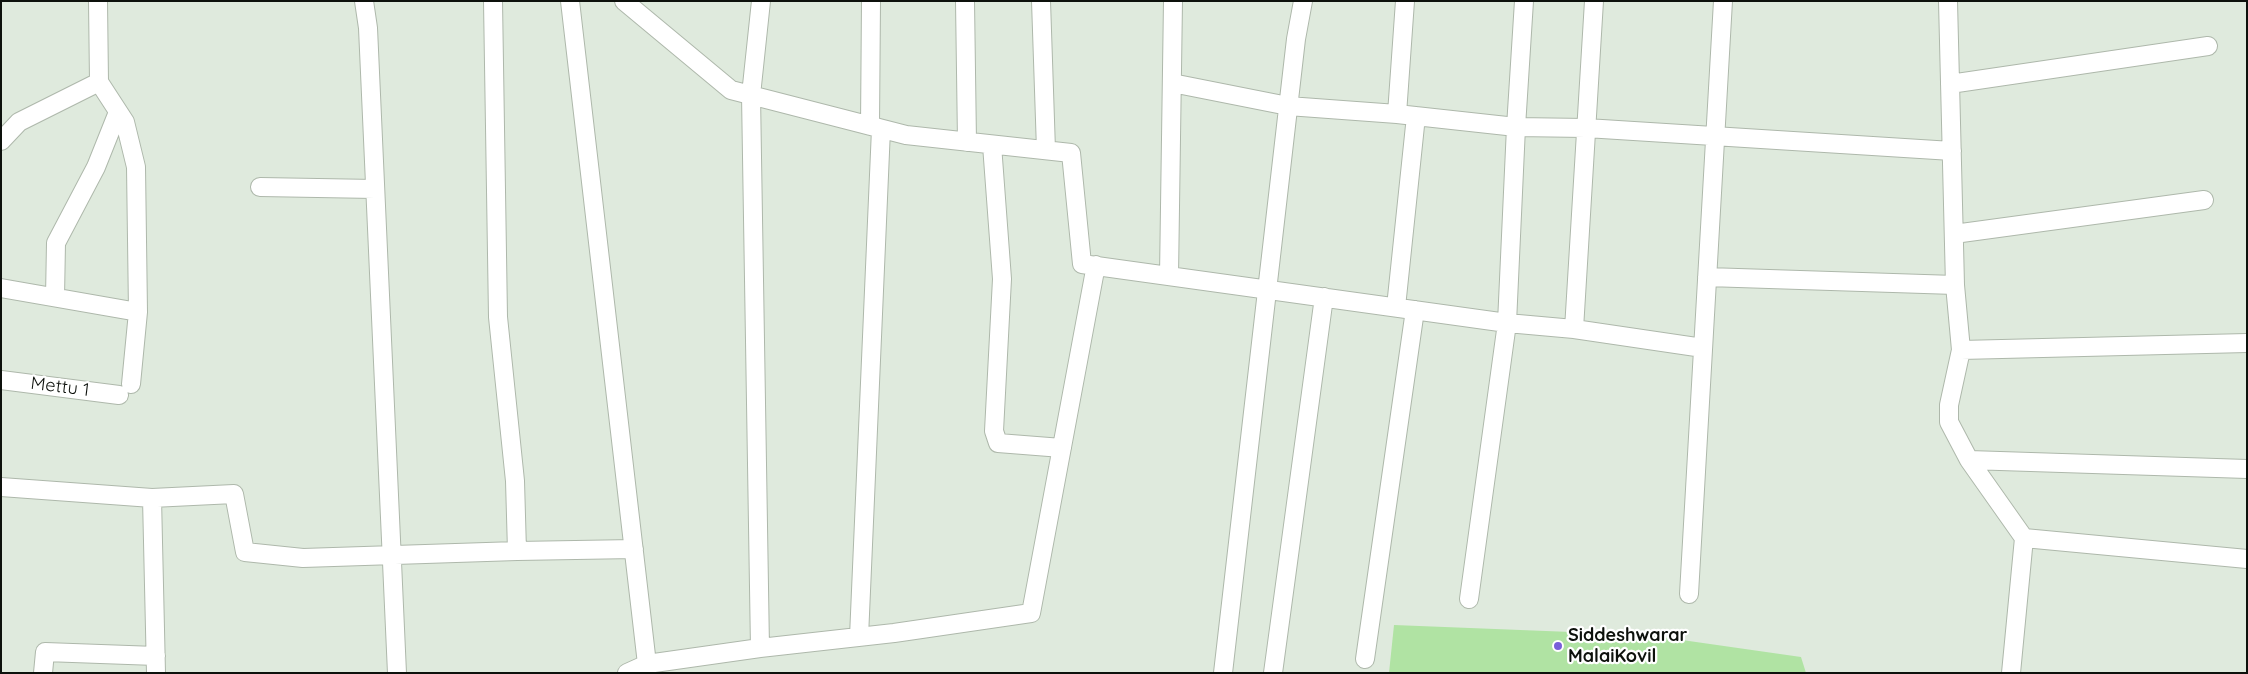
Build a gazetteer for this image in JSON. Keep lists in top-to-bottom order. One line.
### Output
{"streets":{"street":["Mettu 1"]},"places":["Siddeshwarar MalaiKovil"]}
